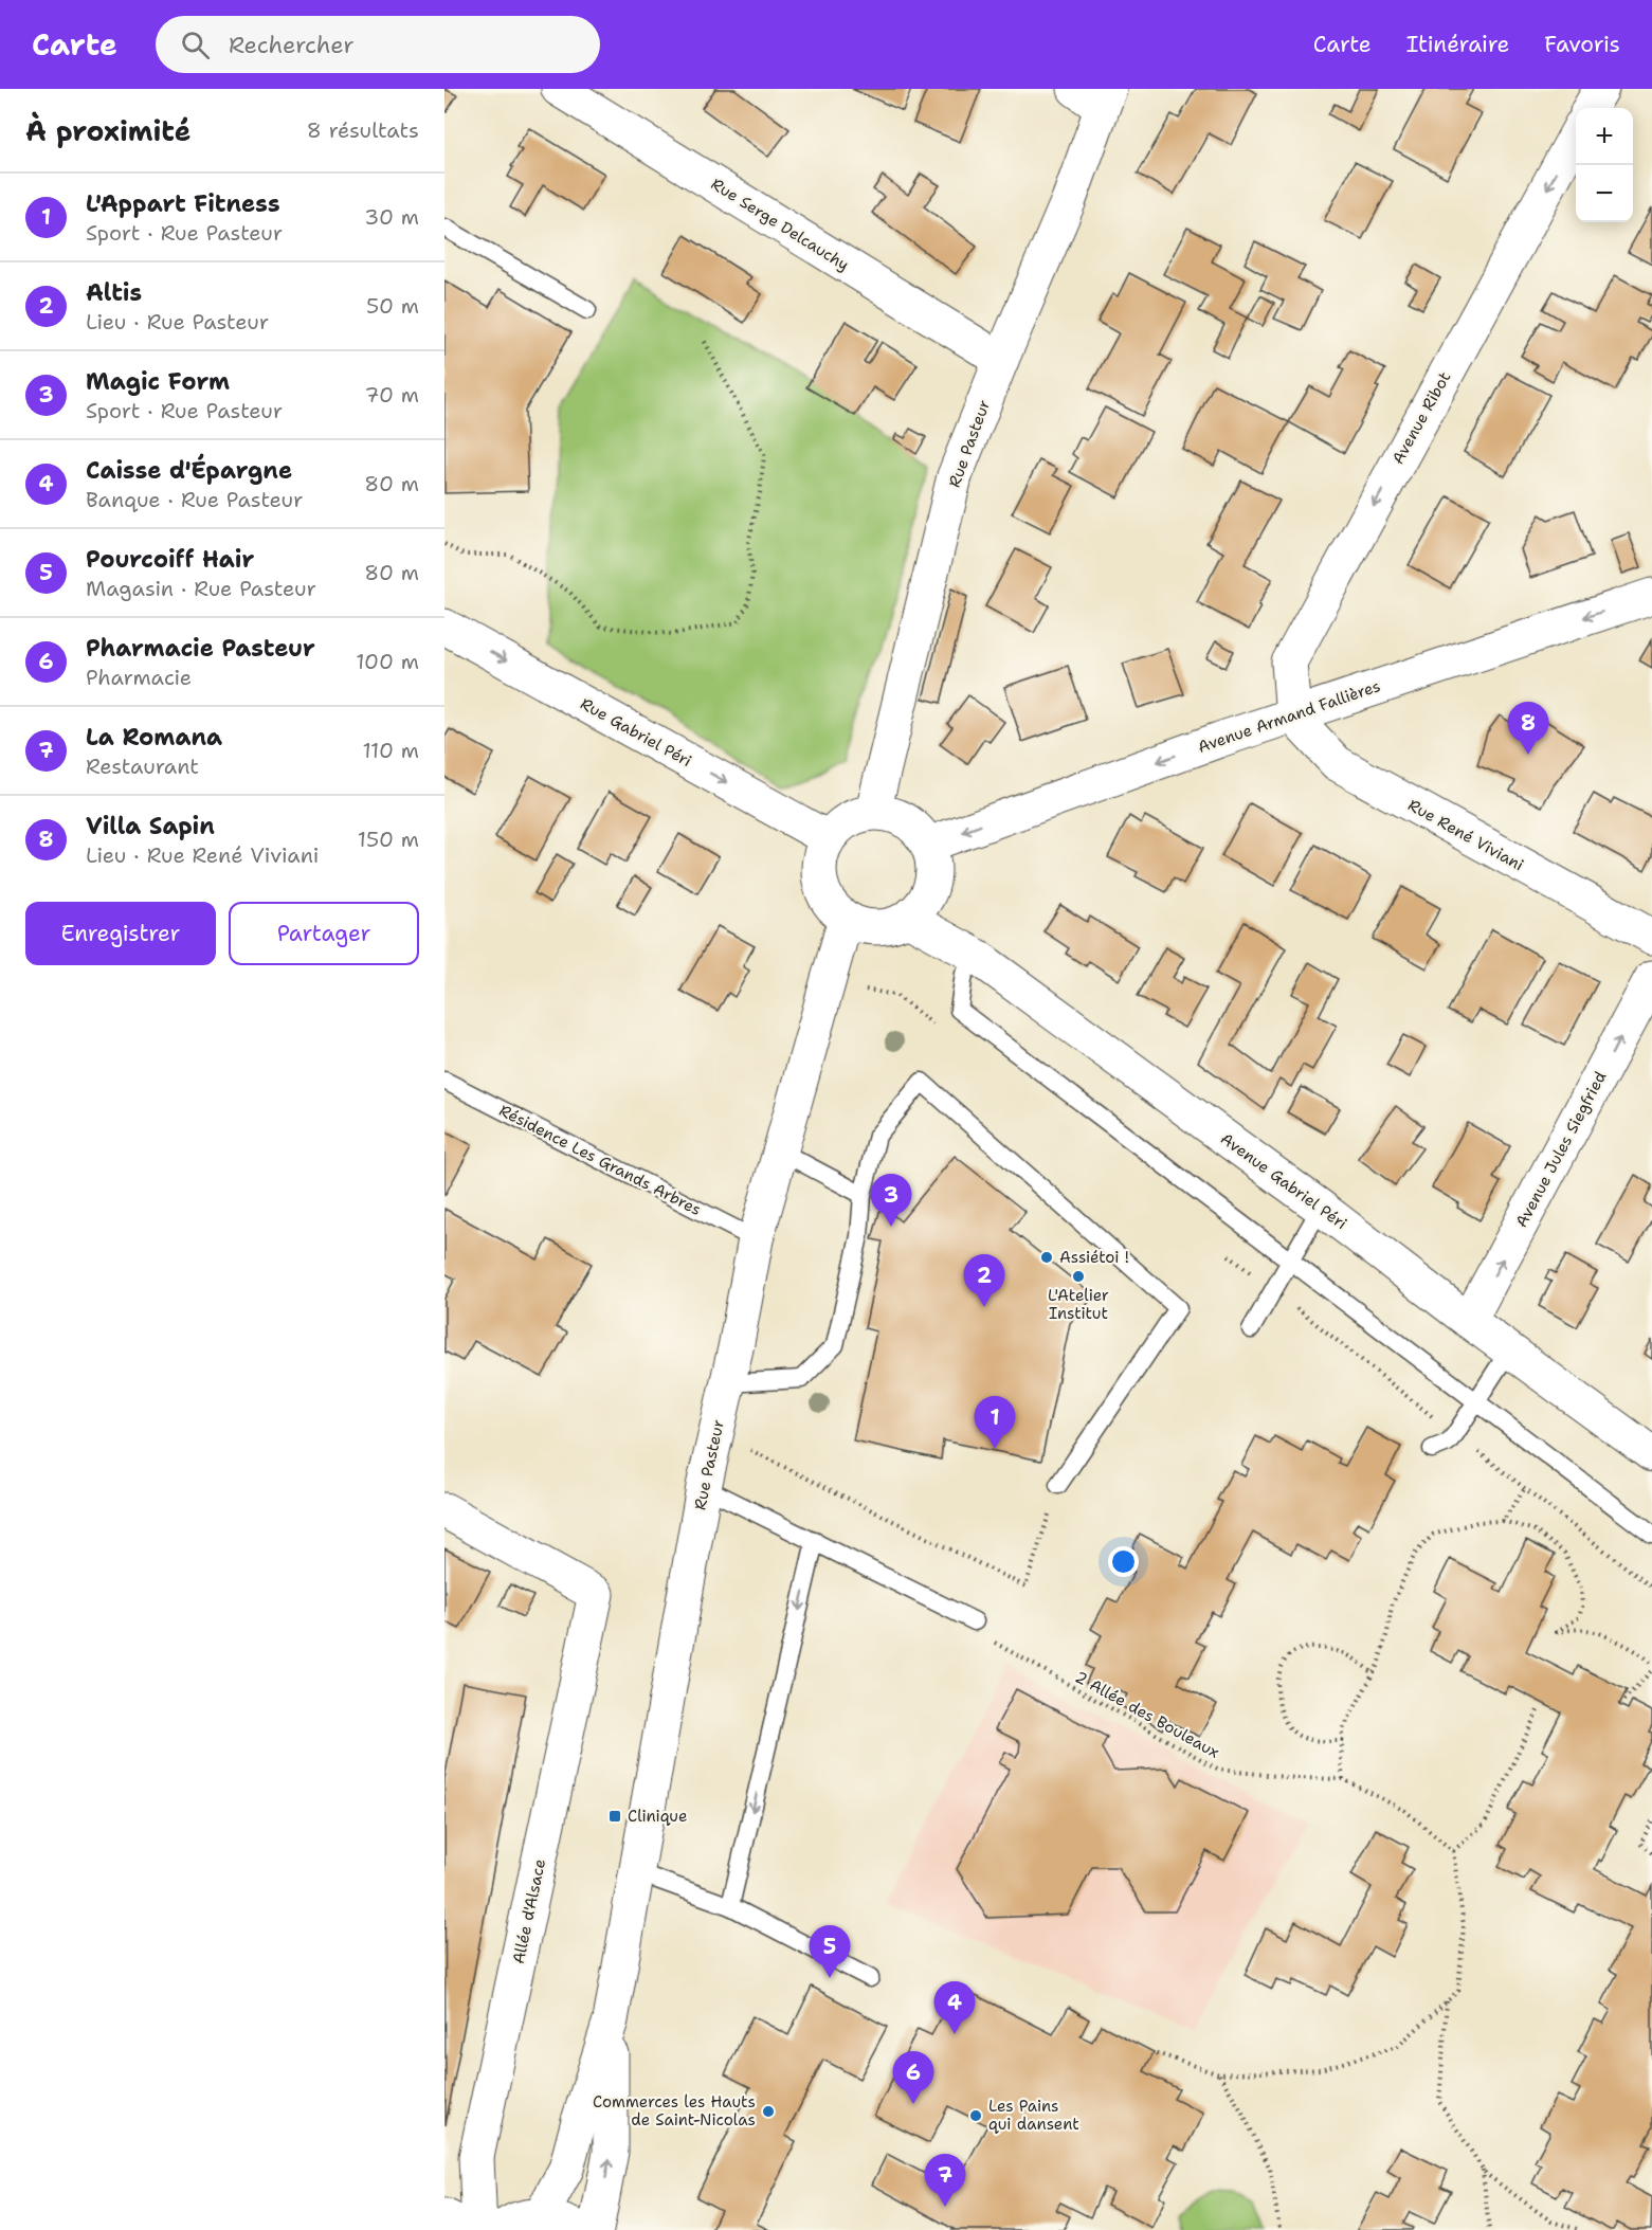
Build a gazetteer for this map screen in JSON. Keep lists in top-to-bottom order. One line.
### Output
{"streets":{"street":["Rue Serge Delcauchy","Avenue Ribot","Rue Pasteur","Avenue Armand Fallières","Rue Gabriel Péri","Rue René Viviani","Avenue Jules Siegfried","Avenue Gabriel Péri","Allée d'Alsace"],"lane":["Résidence Les Grands Arbres"],"path":["2 Allée des Bouleaux"]},"crossings":[["Rue Serge Delcauchy","Rue Pasteur"],["Avenue Ribot","Avenue Armand Fallières"],["Avenue Ribot","Rue René Viviani"],["Rue Pasteur","Avenue Armand Fallières"],["Rue Pasteur","Rue Gabriel Péri"],["Rue Pasteur","Résidence Les Grands Arbres"],["Rue Pasteur","Avenue Gabriel Péri"],["Avenue Armand Fallières","Rue Gabriel Péri"],["Avenue Armand Fallières","Rue René Viviani"],["Avenue Armand Fallières","Avenue Gabriel Péri"],["Rue Gabriel Péri","Avenue Gabriel Péri"],["Avenue Jules Siegfried","Avenue Gabriel Péri"]],"one_way":["Avenue Ribot","Avenue Armand Fallières","Rue Gabriel Péri","Avenue Jules Siegfried"],"places":{"other":["Assiétoi !","L'Atelier Institut","Commerces les Hauts de Saint-Nicolas","Les Pains qui dansent"],"transit":["Clinique"]},"page":{"header":"Carte","search":"Rechercher","nav":["Carte","Itinéraire","Favoris"],"heading":["À proximité","8 résultats"],"map_buttons":["+","−"],"list":[{"mark":"1","name":"L'Appart Fitness","note":"Sport · Rue Pasteur","value":"30 m"},{"mark":"2","name":"Altis","note":"Lieu · Rue Pasteur","value":"50 m"},{"mark":"3","name":"Magic Form","note":"Sport · Rue Pasteur","value":"70 m"},{"mark":"4","name":"Caisse d'Épargne","note":"Banque · Rue Pasteur","value":"80 m"},{"mark":"5","name":"Pourcoiff Hair","note":"Magasin · Rue Pasteur","value":"80 m"},{"mark":"6","name":"Pharmacie Pasteur","note":"Pharmacie","value":"100 m"},{"mark":"7","name":"La Romana","note":"Restaurant","value":"110 m"},{"mark":"8","name":"Villa Sapin","note":"Lieu · Rue René Viviani","value":"150 m"}],"pins":["8","3","2","1","5","4","6","7"],"buttons":["Enregistrer","Partager"]}}
